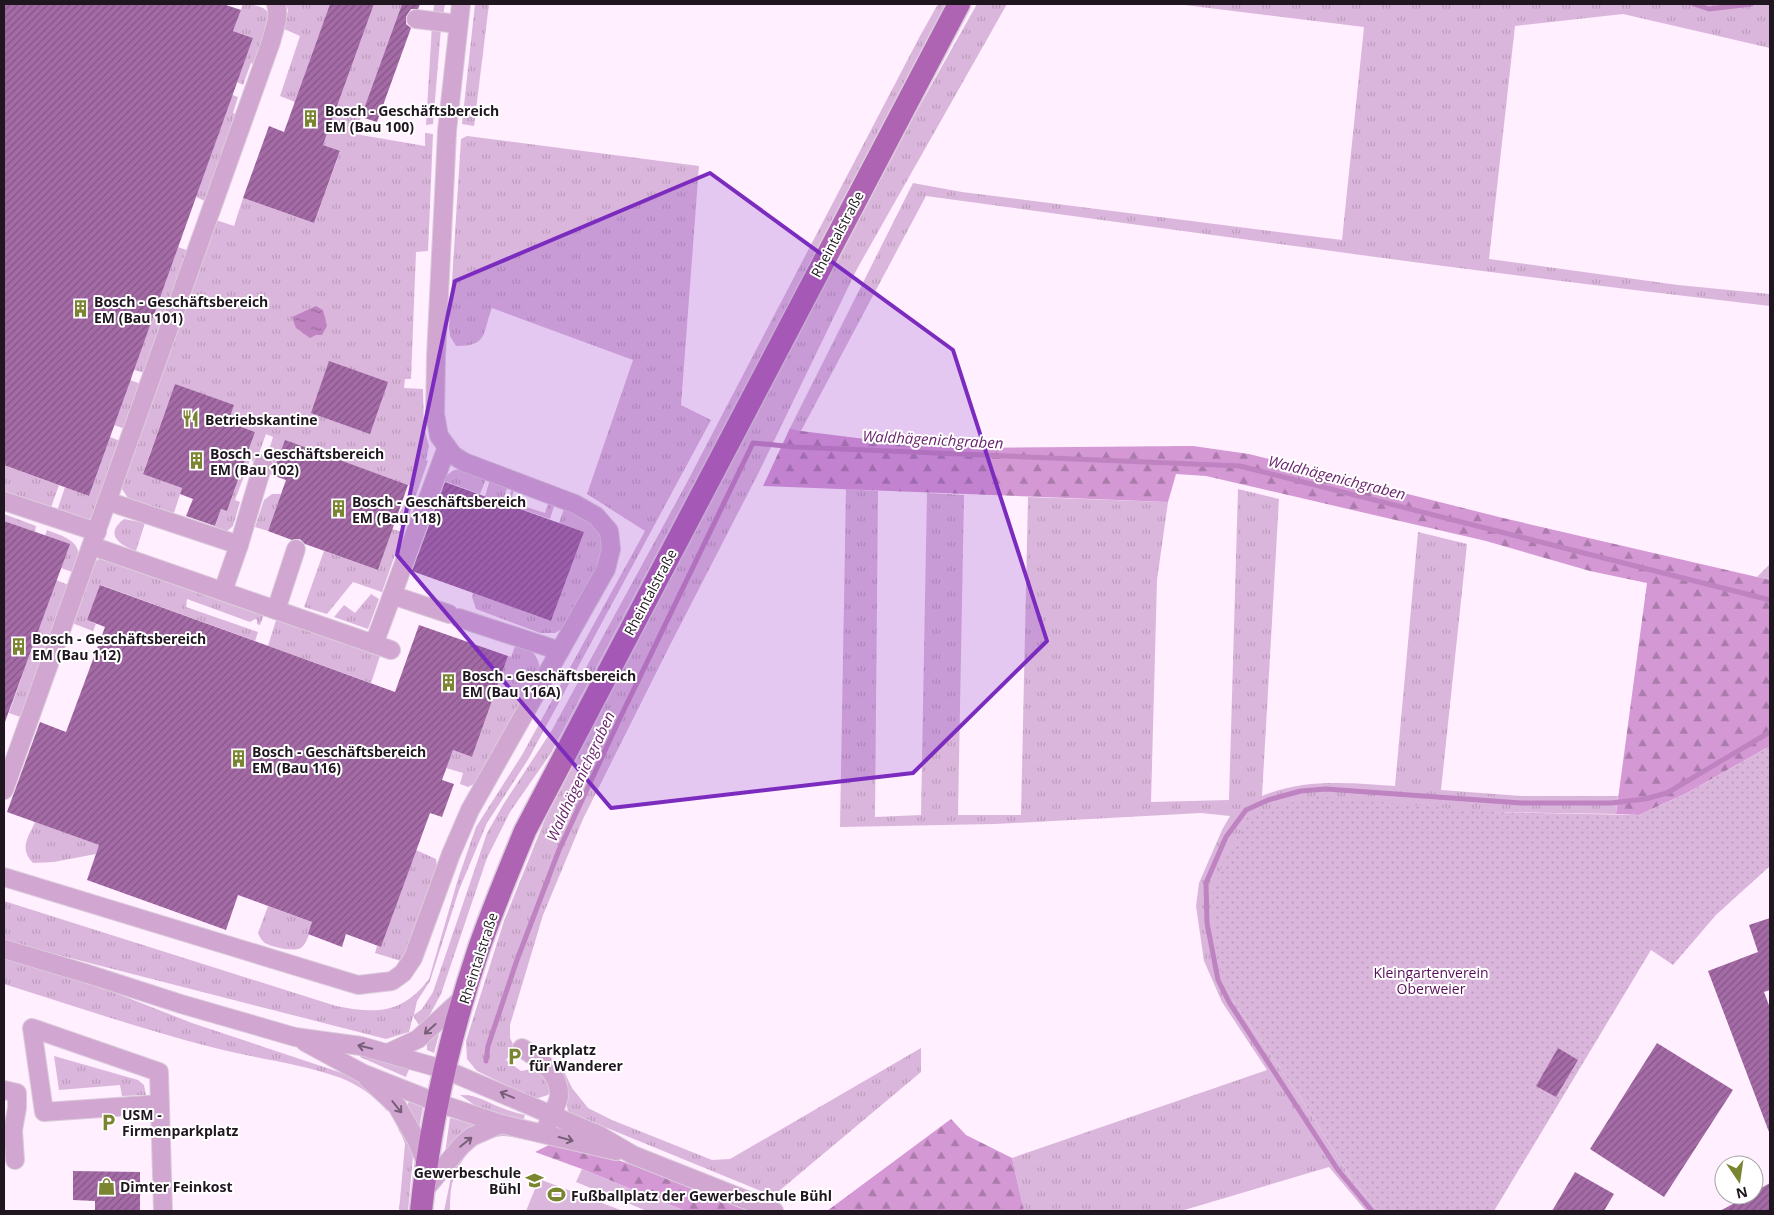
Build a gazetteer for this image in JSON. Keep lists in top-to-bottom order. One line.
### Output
{"streets":{"main road":["Rheintalstraße"]},"water":["Waldhägenichgraben"],"parks":["Kleingartenverein Oberweier"],"places":{"building":["Bosch - Geschäftsbereich EM (Bau 100)","Bosch - Geschäftsbereich EM (Bau 101)","Bosch - Geschäftsbereich EM (Bau 102)","Bosch - Geschäftsbereich EM (Bau 118)","Bosch - Geschäftsbereich EM (Bau 112)","Bosch - Geschäftsbereich EM (Bau 116A)","Bosch - Geschäftsbereich EM (Bau 116)"],"restaurant":["Betriebskantine"],"parking":["Parkplatz für Wanderer","USM - Firmenparkplatz"],"school or university":["Gewerbeschule Bühl"],"shop":["Dimter Feinkost"],"sports":["Fußballplatz der Gewerbeschule Bühl"]},"north":"bottom"}
